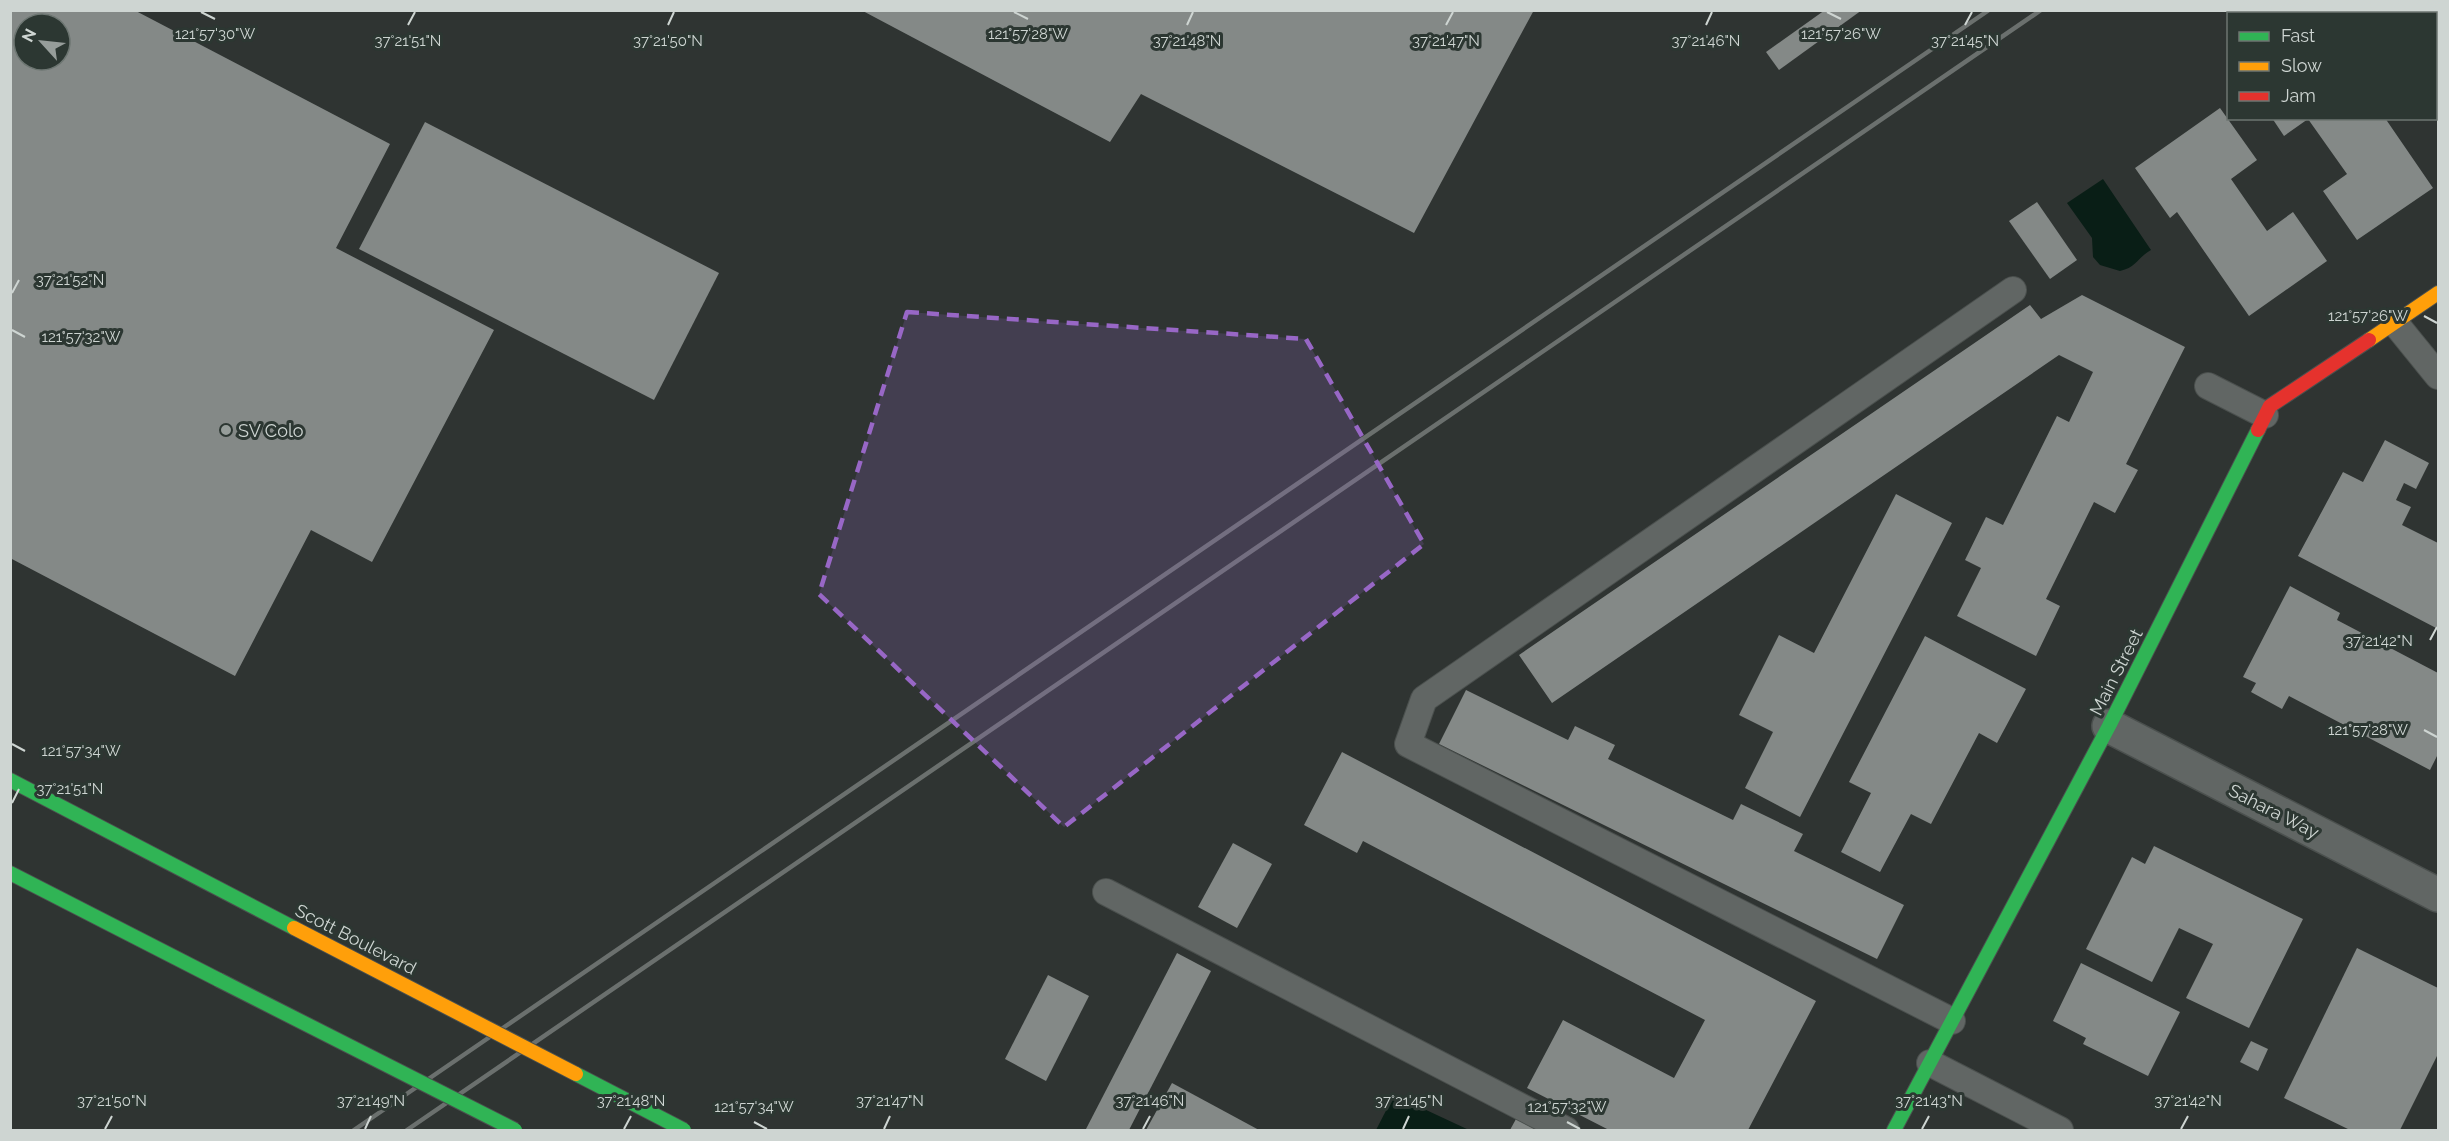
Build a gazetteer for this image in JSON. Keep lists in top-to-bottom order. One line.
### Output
{"streets":{"main road":["Main Street","Scott Boulevard"],"street":["Sahara Way"]},"crossings":[["Main Street","Sahara Way"]],"places":["SV Colo"],"legend":["Fast","Slow","Jam"],"north":"top left","coordinates":["121°57'30\"W","121°57'28\"W","121°57'26\"W","37°21'51\"N","37°21'50\"N","37°21'48\"N","37°21'47\"N","37°21'46\"N","37°21'45\"N","37°21'52\"N","121°57'32\"W","37°21'42\"N","121°57'34\"W","37°21'49\"N","37°21'43\"N"]}
